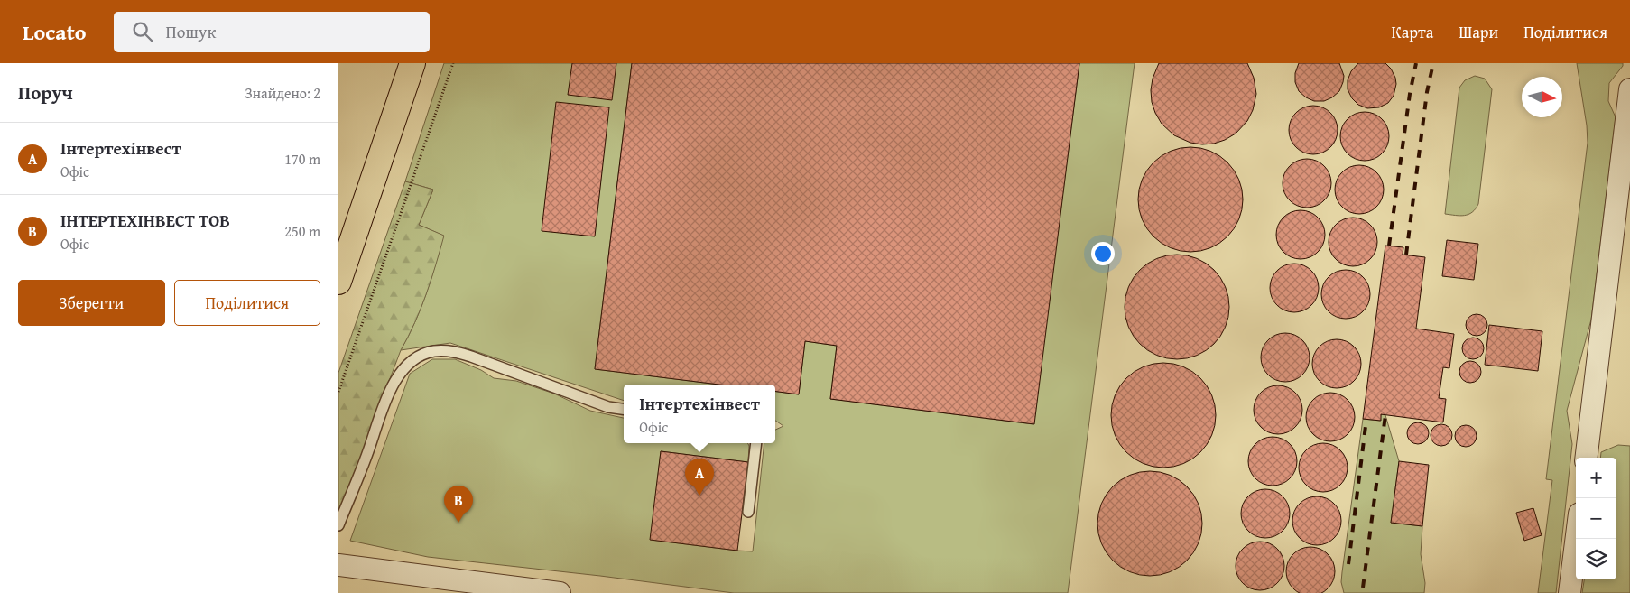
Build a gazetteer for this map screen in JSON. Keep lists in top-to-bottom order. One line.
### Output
{"north":"right","page":{"header":"Locato","search":"Пошук","nav":["Карта","Шари","Поділитися"],"heading":["Поруч","Знайдено: 2"],"list":[{"mark":"A","name":"Інтертехінвест","note":"Офіс","value":"170 m"},{"mark":"B","name":"ІНТЕРТЕХІНВЕСТ ТОВ","note":"Офіс","value":"250 m"}],"buttons":["Зберегти","Поділитися"],"popup":["Інтертехінвест","Офіс"],"map_buttons":["+","−"],"pins":["A","B"]}}
